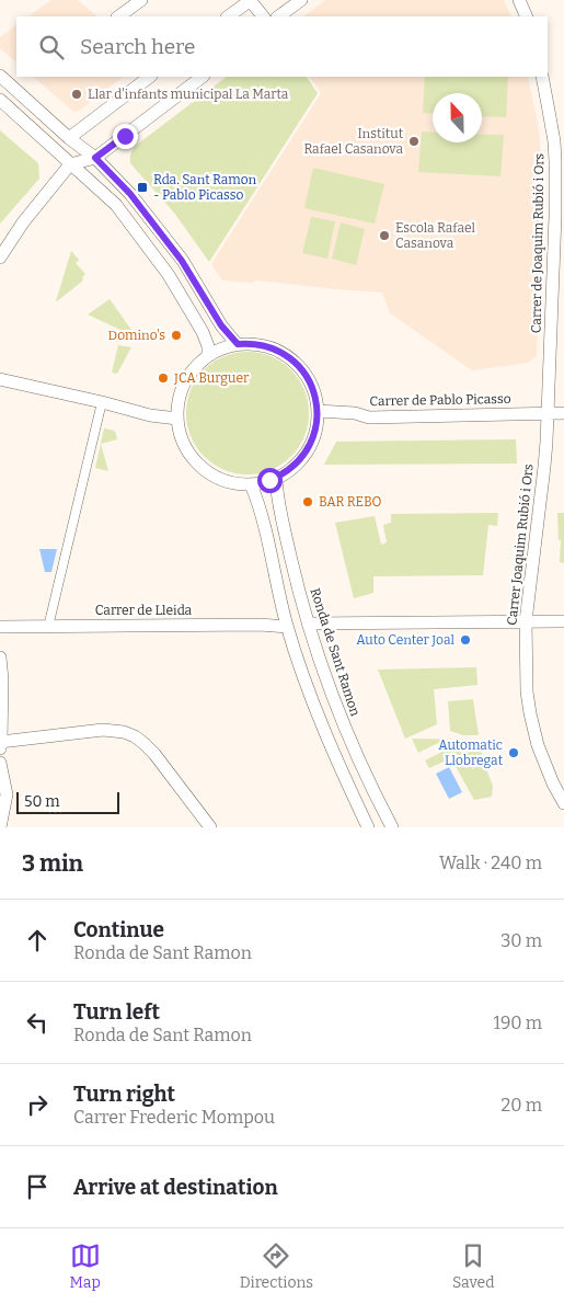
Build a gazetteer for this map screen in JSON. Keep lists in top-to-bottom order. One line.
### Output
{"streets":{"street":["Carrer de Joaquim Rubió i Ors","Carrer de Pablo Picasso","Carrer Joaquim Rubió i Ors","Carrer de Lleida","Ronda de Sant Ramon"]},"crossings":[["Carrer de Joaquim Rubió i Ors","Carrer de Pablo Picasso"],["Carrer de Joaquim Rubió i Ors","Carrer Joaquim Rubió i Ors"],["Carrer de Pablo Picasso","Carrer Joaquim Rubió i Ors"],["Carrer de Pablo Picasso","Ronda de Sant Ramon"]],"places":{"other":["Llar d'infants municipal La Marta","Institut Rafael Casanova","Escola Rafael Casanova","Domino's","JCA Burguer","BAR REBO","Auto Center Joal","Automatic Llobregat"],"transit":["Rda. Sant Ramon - Pablo Picasso"]},"scale_bar":"50 m","north":"top","page":{"search":"Search here","scale":"50 m","heading":["3 min","Walk · 240 m"],"list":[["Continue","Ronda de Sant Ramon","30 m"],["Turn left","Ronda de Sant Ramon","190 m"],["Turn right","Carrer Frederic Mompou","20 m"],"Arrive at destination"],"nav":["Map","Directions","Saved"]}}
